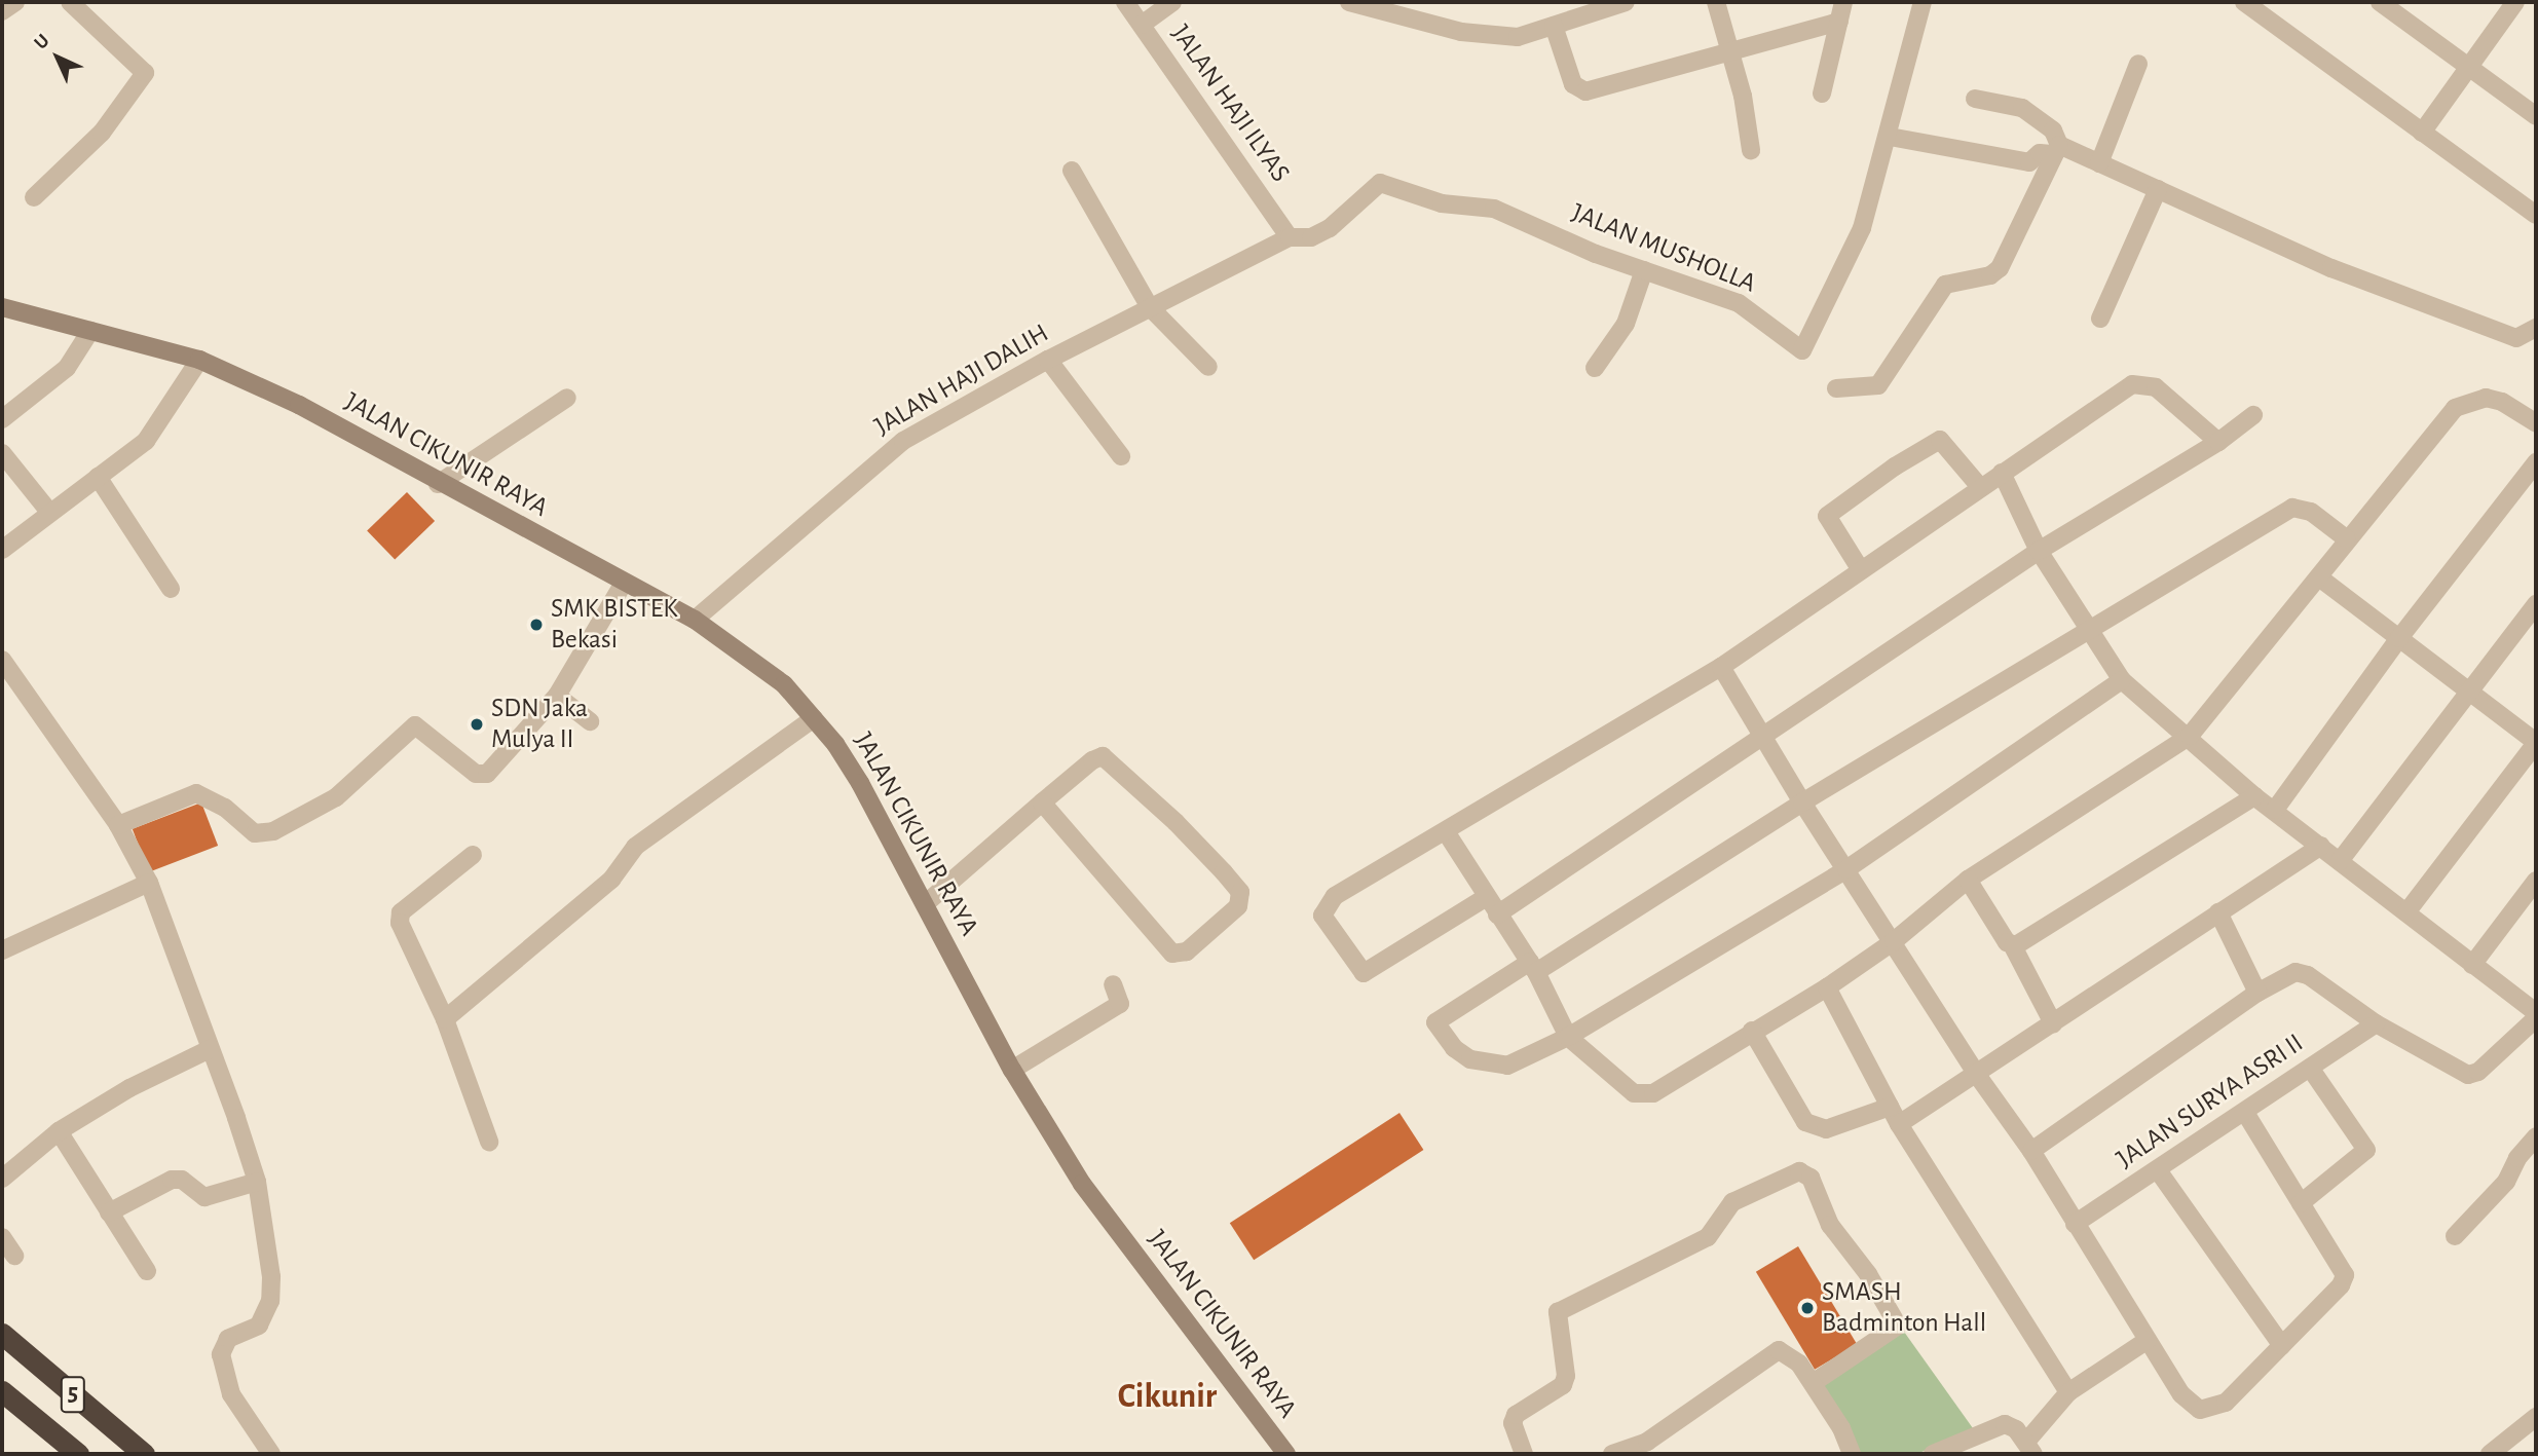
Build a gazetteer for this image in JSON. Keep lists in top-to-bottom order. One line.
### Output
{"streets":{"highway":["5"],"street":["JALAN HAJI ILYAS","JALAN MUSHOLLA","JALAN HAJI DALIH","JALAN CIKUNIR RAYA","JALAN SURYA ASRI II"]},"crossings":[["JALAN HAJI ILYAS","JALAN MUSHOLLA"],["JALAN HAJI ILYAS","JALAN HAJI DALIH"],["JALAN MUSHOLLA","JALAN HAJI DALIH"],["JALAN HAJI DALIH","JALAN CIKUNIR RAYA"]],"districts":["Cikunir"],"places":["SMK BISTEK Bekasi","SDN Jaka Mulya II","SMASH Badminton Hall"],"north":"top left"}
